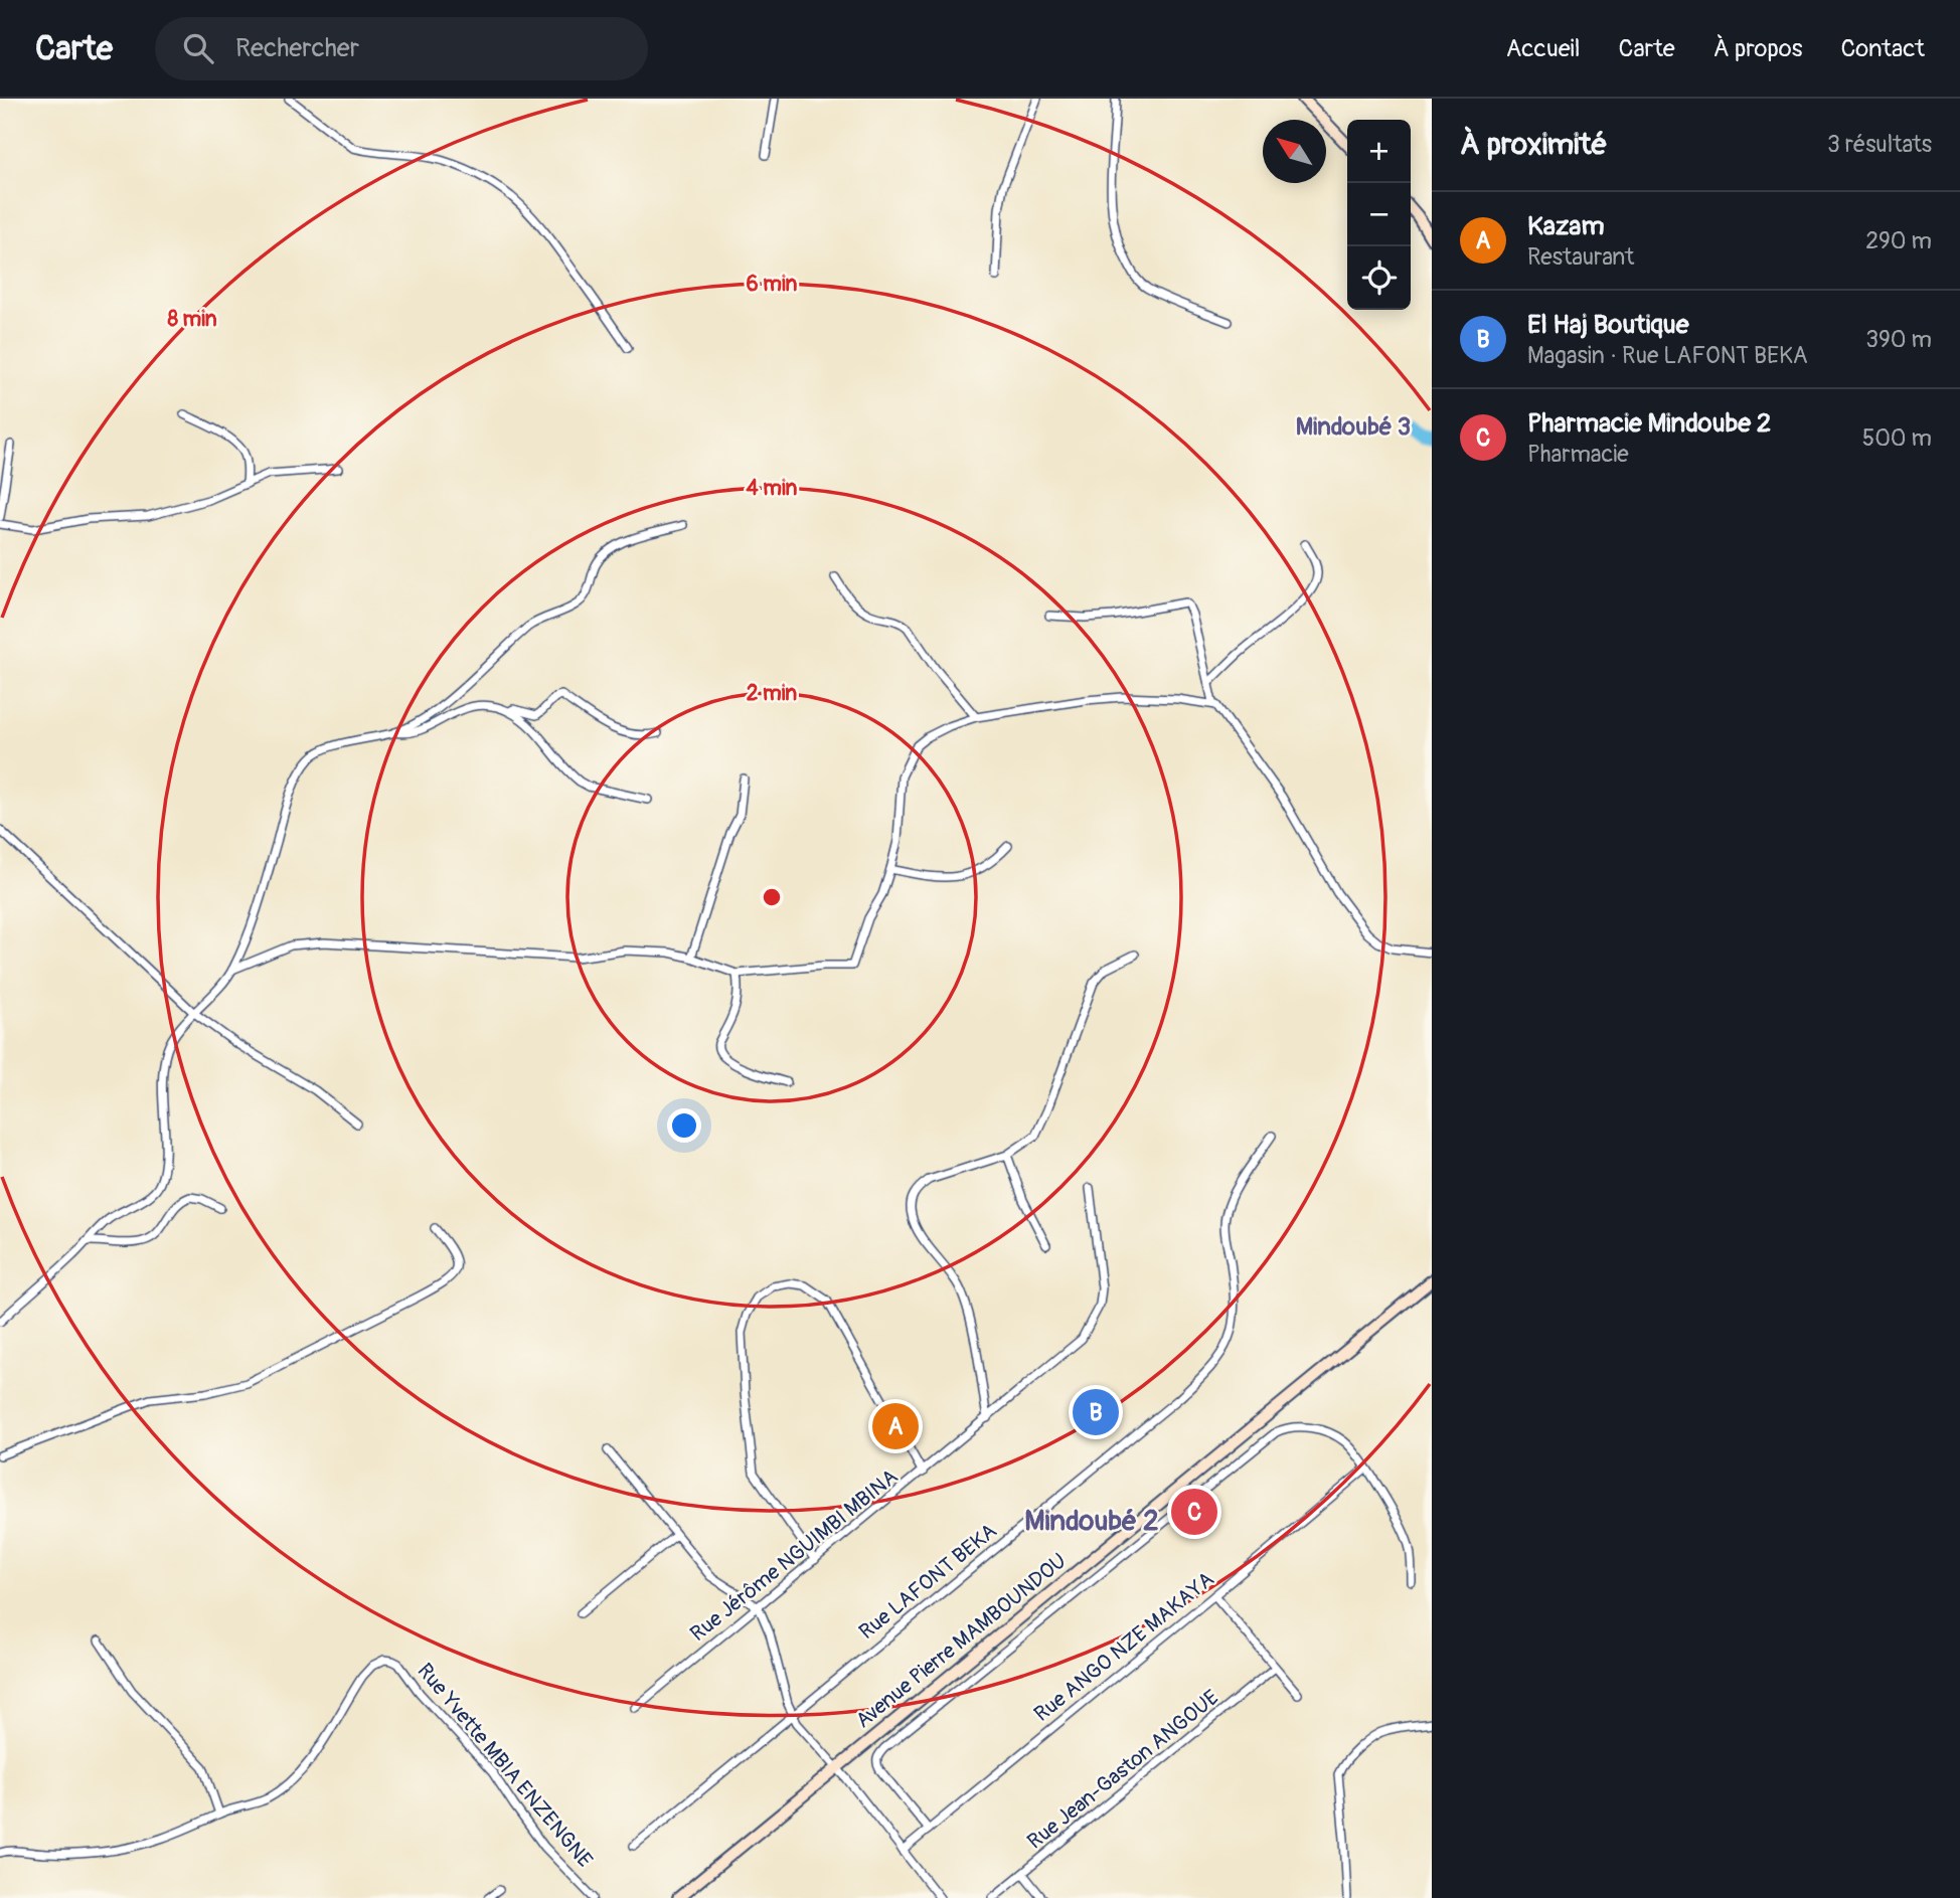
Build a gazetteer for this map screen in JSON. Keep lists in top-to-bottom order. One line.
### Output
{"streets":{"street":["Rue Jérôme NGUIMBI MBINA","Rue LAFONT BEKA","Avenue Pierre MAMBOUNDOU","Rue ANGO NZE MAKAYA","Rue Yvette MBIA ENZENGNE","Rue Jean-Gaston ANGOUE"]},"districts":["Mindoubé 3","Mindoubé 2"],"north":"top left","page":{"header":"Carte","search":"Rechercher","nav":["Accueil","Carte","À propos","Contact"],"heading":["À proximité","3 résultats"],"map_buttons":["+","−"],"list":[{"mark":"A","name":"Kazam","note":"Restaurant","value":"290 m"},{"mark":"B","name":"El Haj Boutique","note":"Magasin · Rue LAFONT BEKA","value":"390 m"},{"mark":"C","name":"Pharmacie Mindoube 2","note":"Pharmacie","value":"500 m"}],"pins":["B","A","C"]},"rings":["6 min","8 min","4 min","2 min"]}
